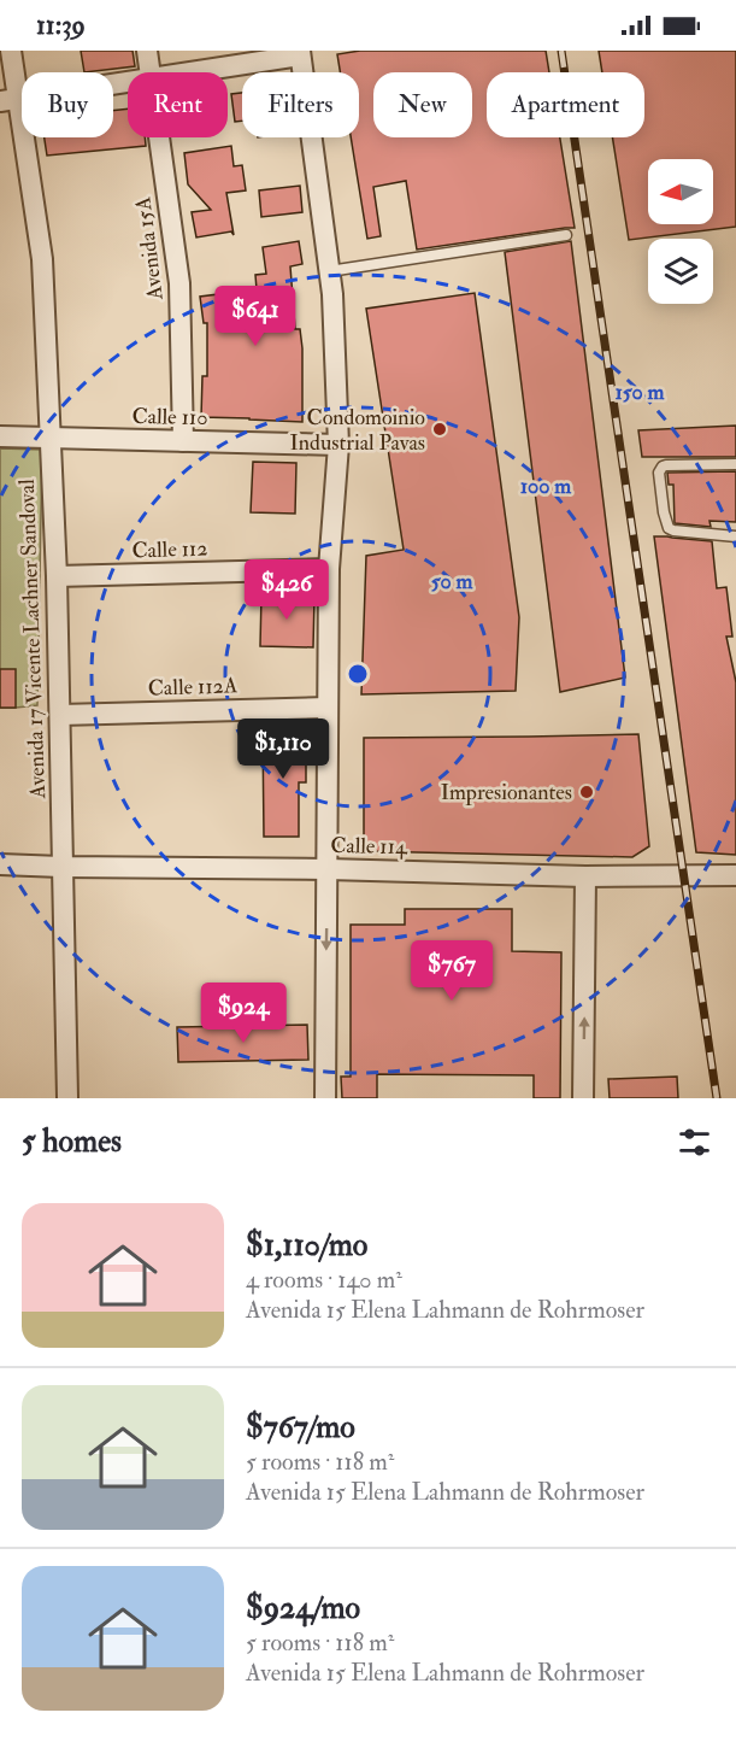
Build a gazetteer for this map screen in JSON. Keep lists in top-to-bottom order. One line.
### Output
{"streets":{"street":["Avenida 15A","Calle 110","Calle 112","Avenida 17 Vicente Lachner Sandoval","Calle 112A","Calle 114"]},"crossings":[["Avenida 15A","Calle 110"],["Calle 110","Avenida 17 Vicente Lachner Sandoval"],["Calle 112","Avenida 17 Vicente Lachner Sandoval"],["Avenida 17 Vicente Lachner Sandoval","Calle 112A"],["Avenida 17 Vicente Lachner Sandoval","Calle 114"]],"places":["Condomoinio Industrial Pavas","Impresionantes"],"north":"left","page":{"status":"11:39","chip":["Buy","Rent","Filters","New","Apartment"],"price":["$641","$426","$1,110","$767","$924"],"heading":"5 homes","list":[{"name":"$1,110/mo","note":"4 rooms · 140 m² · Avenida 15 Elena Lahmann de Rohrmoser"},{"name":"$767/mo","note":"5 rooms · 118 m² · Avenida 15 Elena Lahmann de Rohrmoser"},{"name":"$924/mo","note":"5 rooms · 118 m² · Avenida 15 Elena Lahmann de Rohrmoser"}]},"rings":["150 m","100 m","50 m"]}
